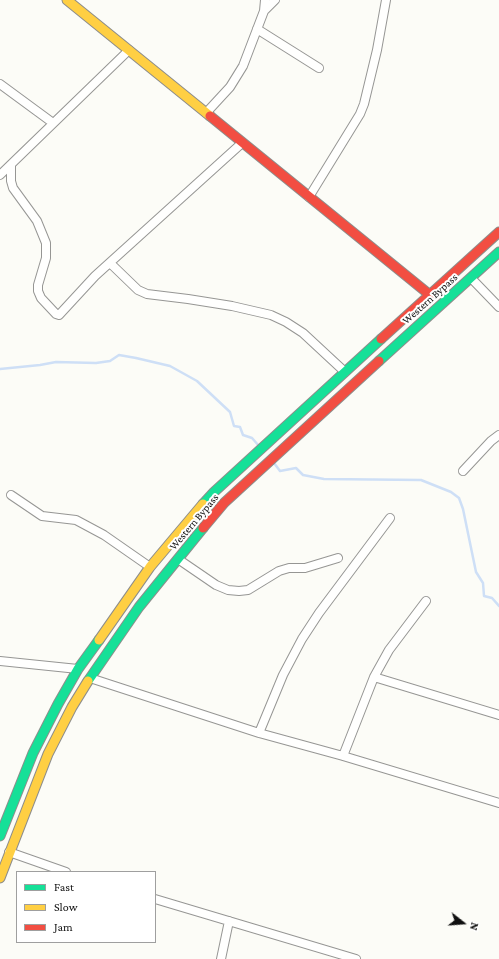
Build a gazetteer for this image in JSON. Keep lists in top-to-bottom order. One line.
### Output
{"streets":{"main road":["Western Bypass"]},"legend":["Fast","Slow","Jam"],"north":"right"}
